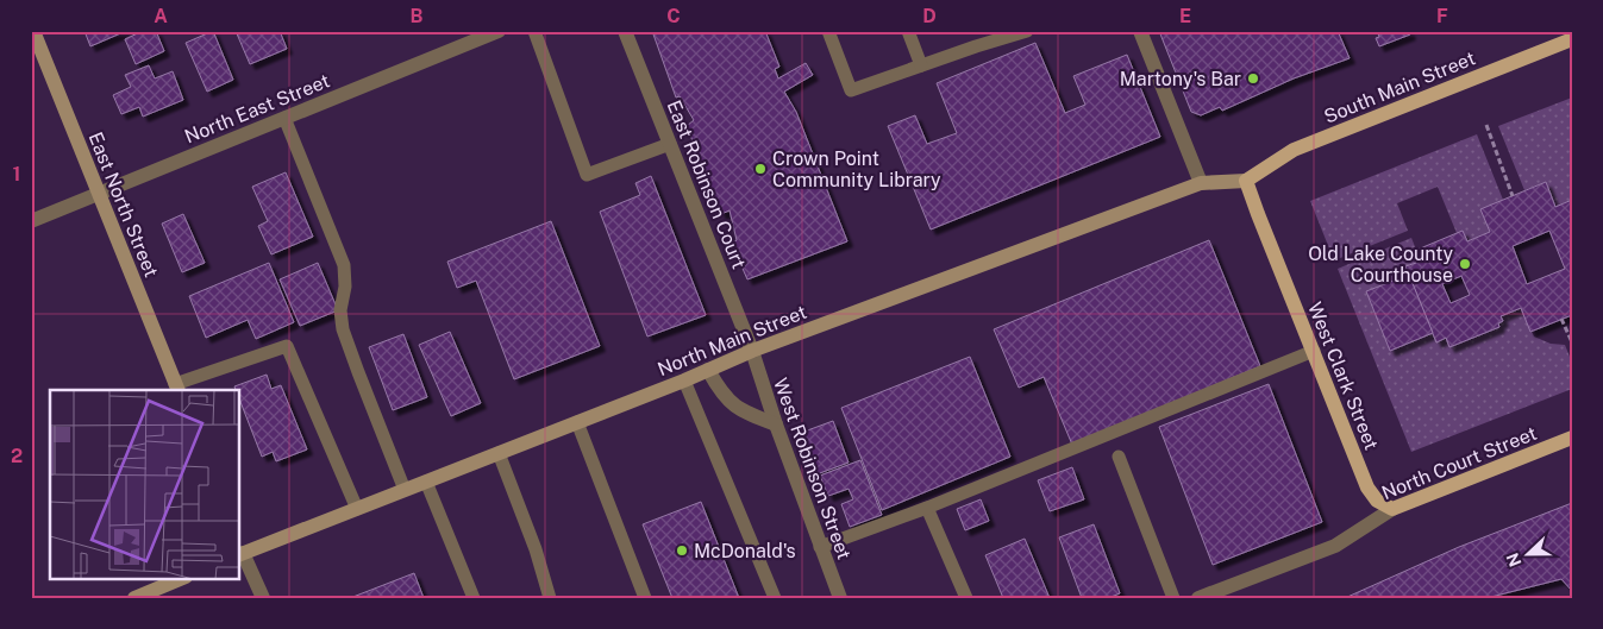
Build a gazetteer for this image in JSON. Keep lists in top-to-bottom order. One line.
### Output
{"streets":{"main road":["South Main Street","East North Street","North Main Street","West Clark Street","North Court Street"],"street":["North East Street","East Robinson Court","West Robinson Street"]},"crossings":[["South Main Street","North Main Street"],["South Main Street","West Clark Street"],["North East Street","East North Street"],["East Robinson Court","North Main Street"],["East Robinson Court","West Robinson Street"],["North Main Street","West Clark Street"],["North Main Street","West Robinson Street"],["West Clark Street","North Court Street"]],"places":["Martony's Bar","Crown Point Community Library","Old Lake County Courthouse","McDonald's"],"north":"left","grid":{"columns":["A","B","C","D","E","F"],"rows":["1","2"]}}
